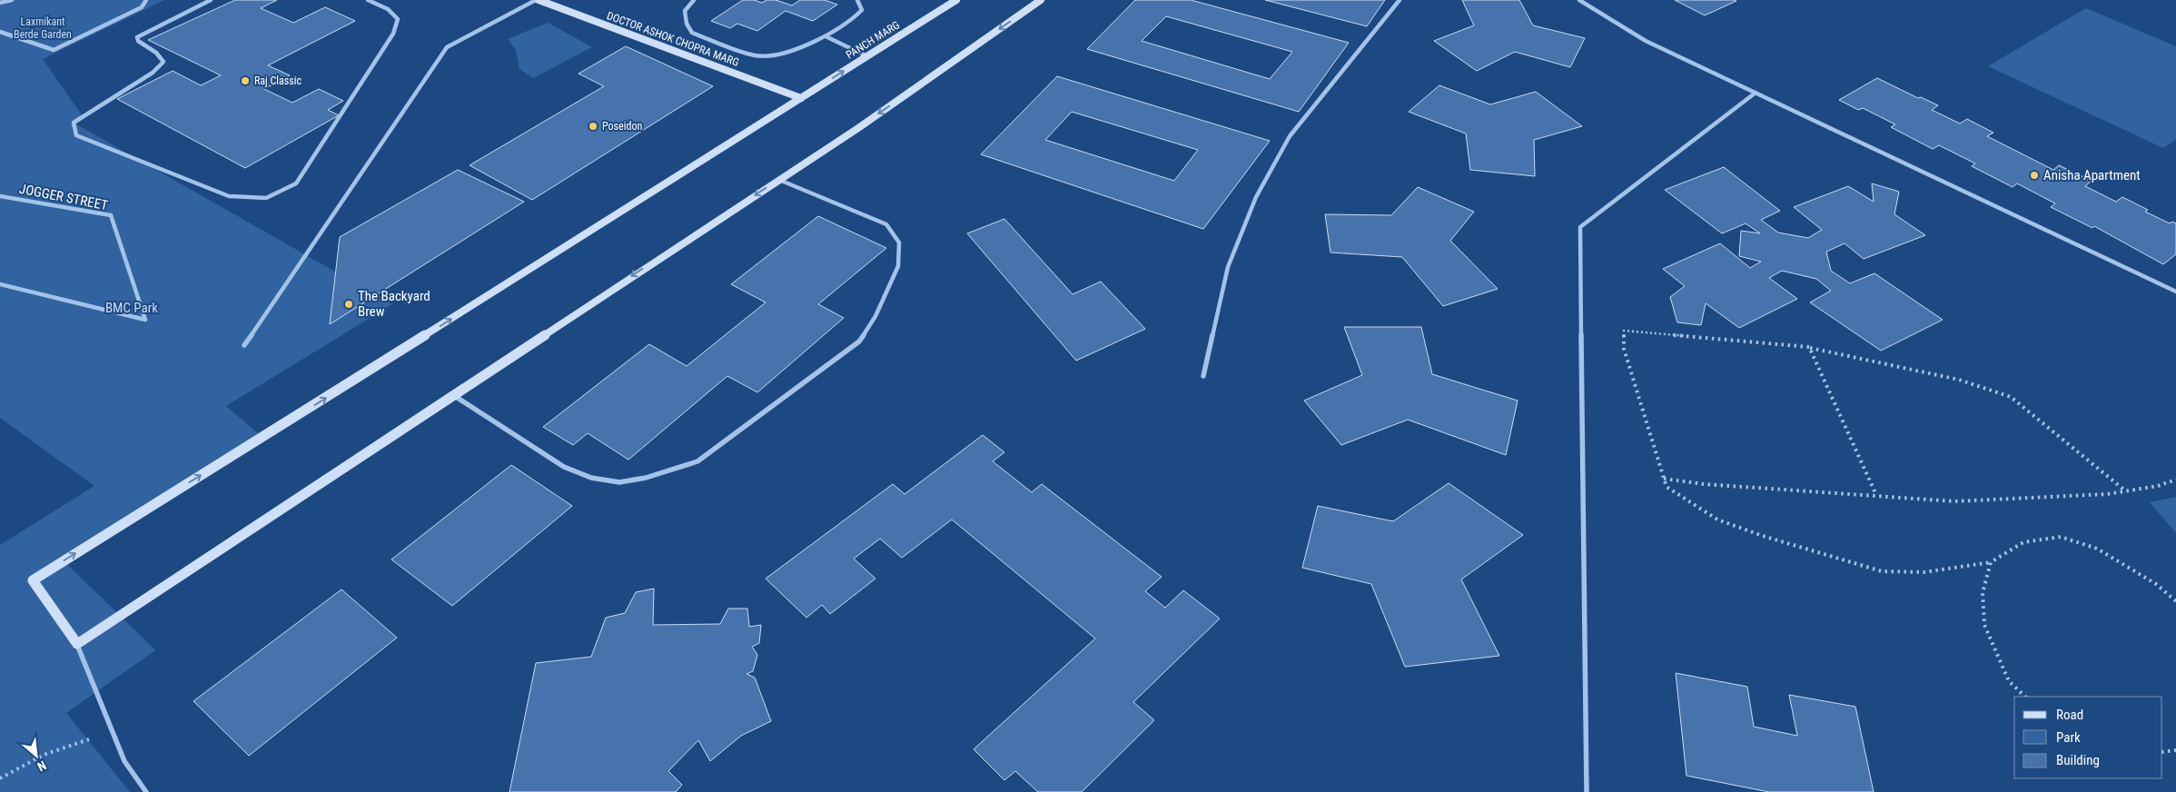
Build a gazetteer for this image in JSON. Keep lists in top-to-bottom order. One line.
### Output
{"streets":{"street":["DOCTOR ASHOK CHOPRA MARG","PANCH MARG","JOGGER STREET"]},"crossings":[["DOCTOR ASHOK CHOPRA MARG","PANCH MARG"]],"parks":["Laxmikant Berde Garden","BMC Park"],"places":["Raj Classic","Poseidon","Anisha Apartment","The Backyard Brew"],"legend":["Road","Park","Building"],"north":"bottom right"}
